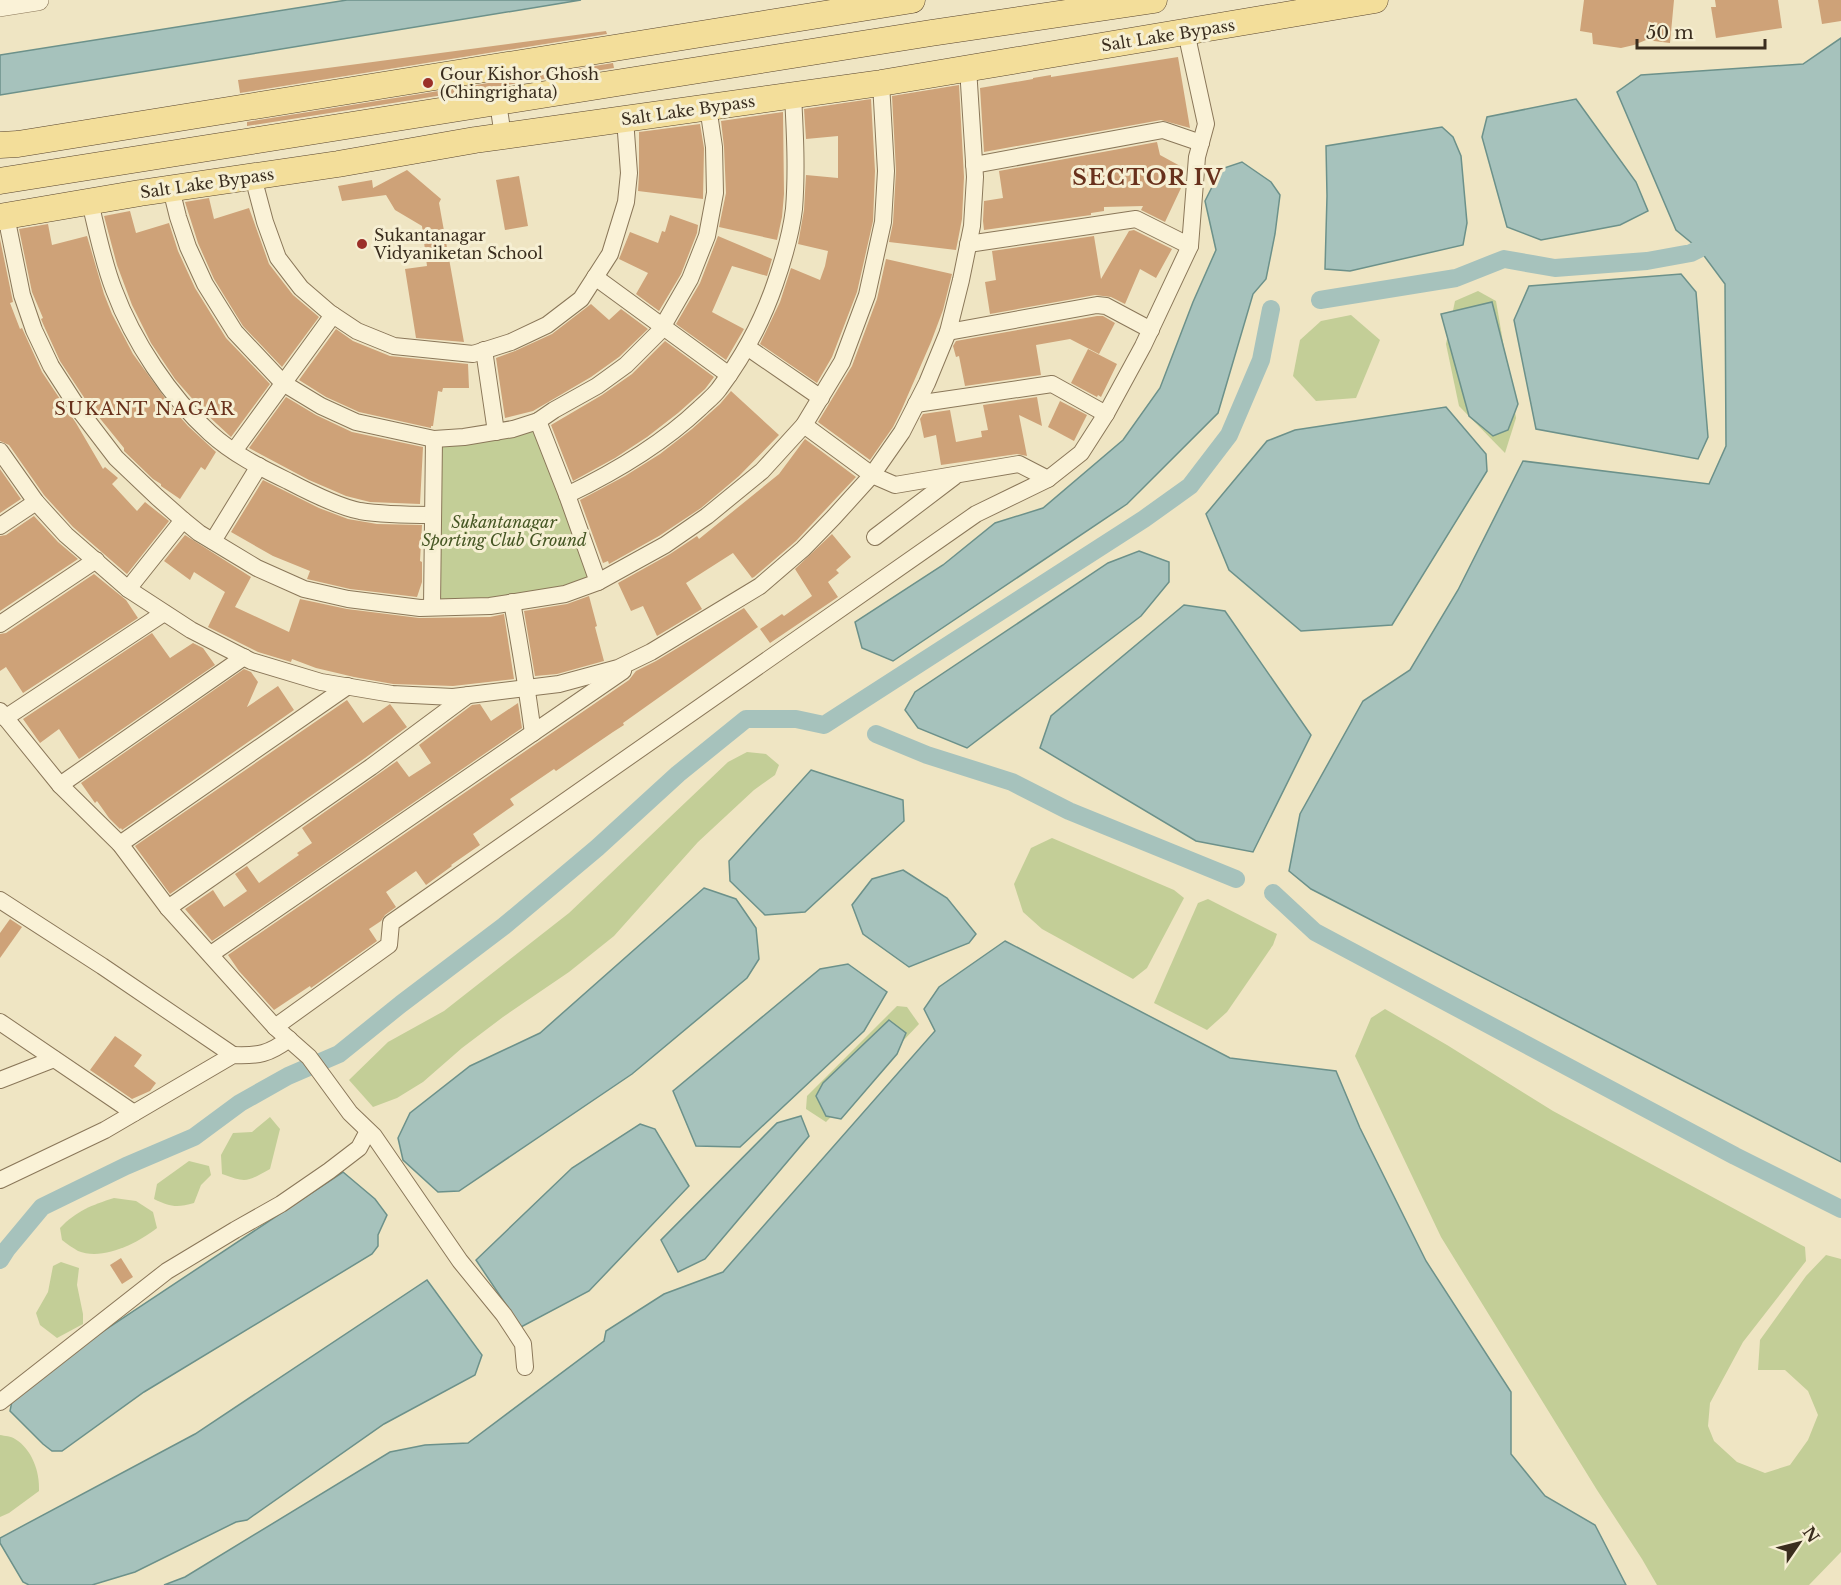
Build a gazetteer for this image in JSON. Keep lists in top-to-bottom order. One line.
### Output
{"streets":{"main road":["Salt Lake Bypass"]},"districts":["SECTOR IV","SUKANT NAGAR"],"parks":["Sukantanagar Sporting Club Ground"],"places":["Gour Kishor Ghosh (Chingrighata)","Sukantanagar Vidyaniketan School"],"scale_bar":"50 m","north":"top right"}
